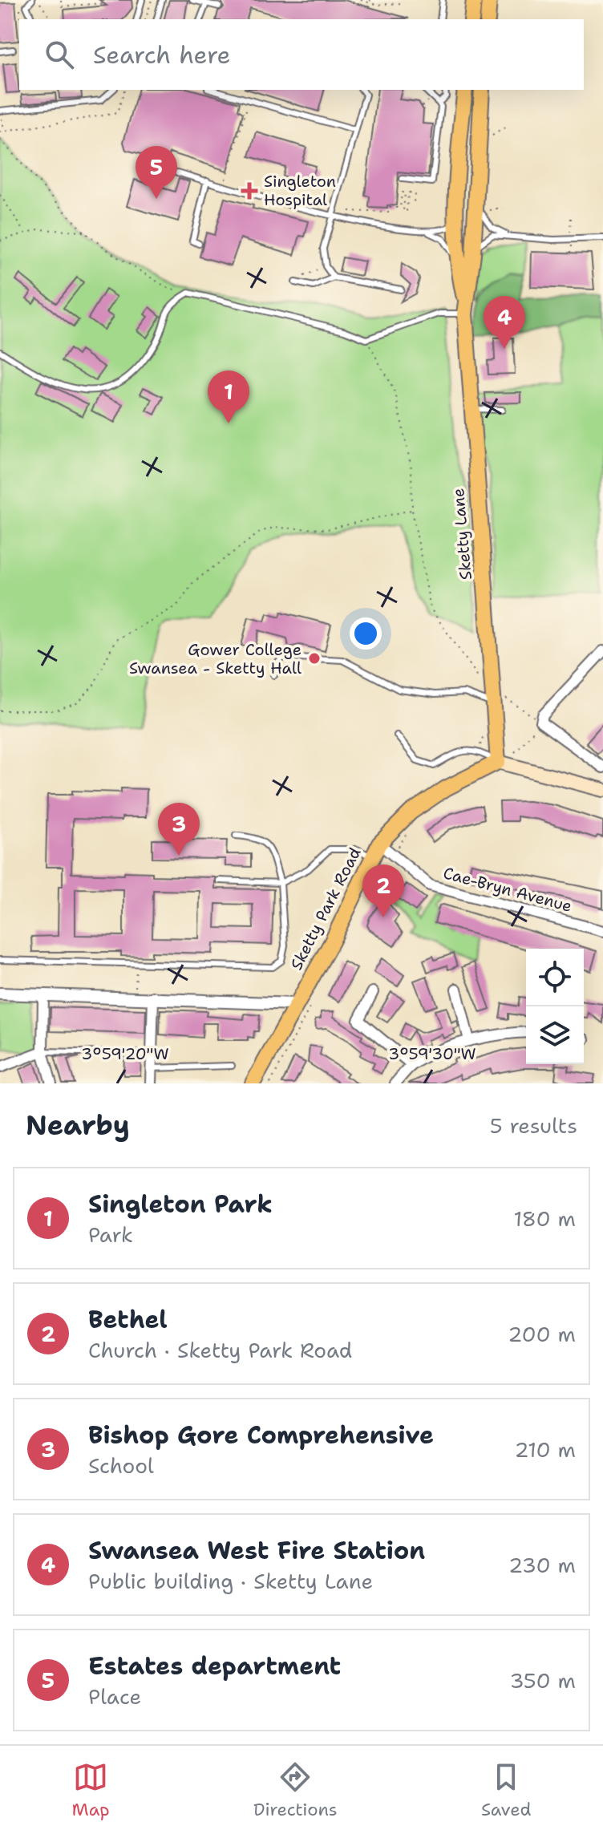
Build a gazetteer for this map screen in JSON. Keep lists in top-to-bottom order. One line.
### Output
{"streets":{"main road":["Sketty Lane","Sketty Park Road"],"street":["Cae-Bryn Avenue"]},"crossings":[["Sketty Lane","Sketty Park Road"],["Cae-Bryn Avenue","Sketty Park Road"]],"places":{"health":["Singleton Hospital"],"other":["Gower College Swansea - Sketty Hall"]},"page":{"search":"Search here","pins":["5","4","1","3","2"],"heading":["Nearby","5 results"],"list":[{"mark":"1","name":"Singleton Park","note":"Park","value":"180 m"},{"mark":"2","name":"Bethel","note":"Church · Sketty Park Road","value":"200 m"},{"mark":"3","name":"Bishop Gore Comprehensive","note":"School","value":"210 m"},{"mark":"4","name":"Swansea West Fire Station","note":"Public building · Sketty Lane","value":"230 m"},{"mark":"5","name":"Estates department","note":"Place","value":"350 m"}],"nav":["Map","Directions","Saved"]},"coordinates":["3°59'20\"W","3°59'30\"W"]}
